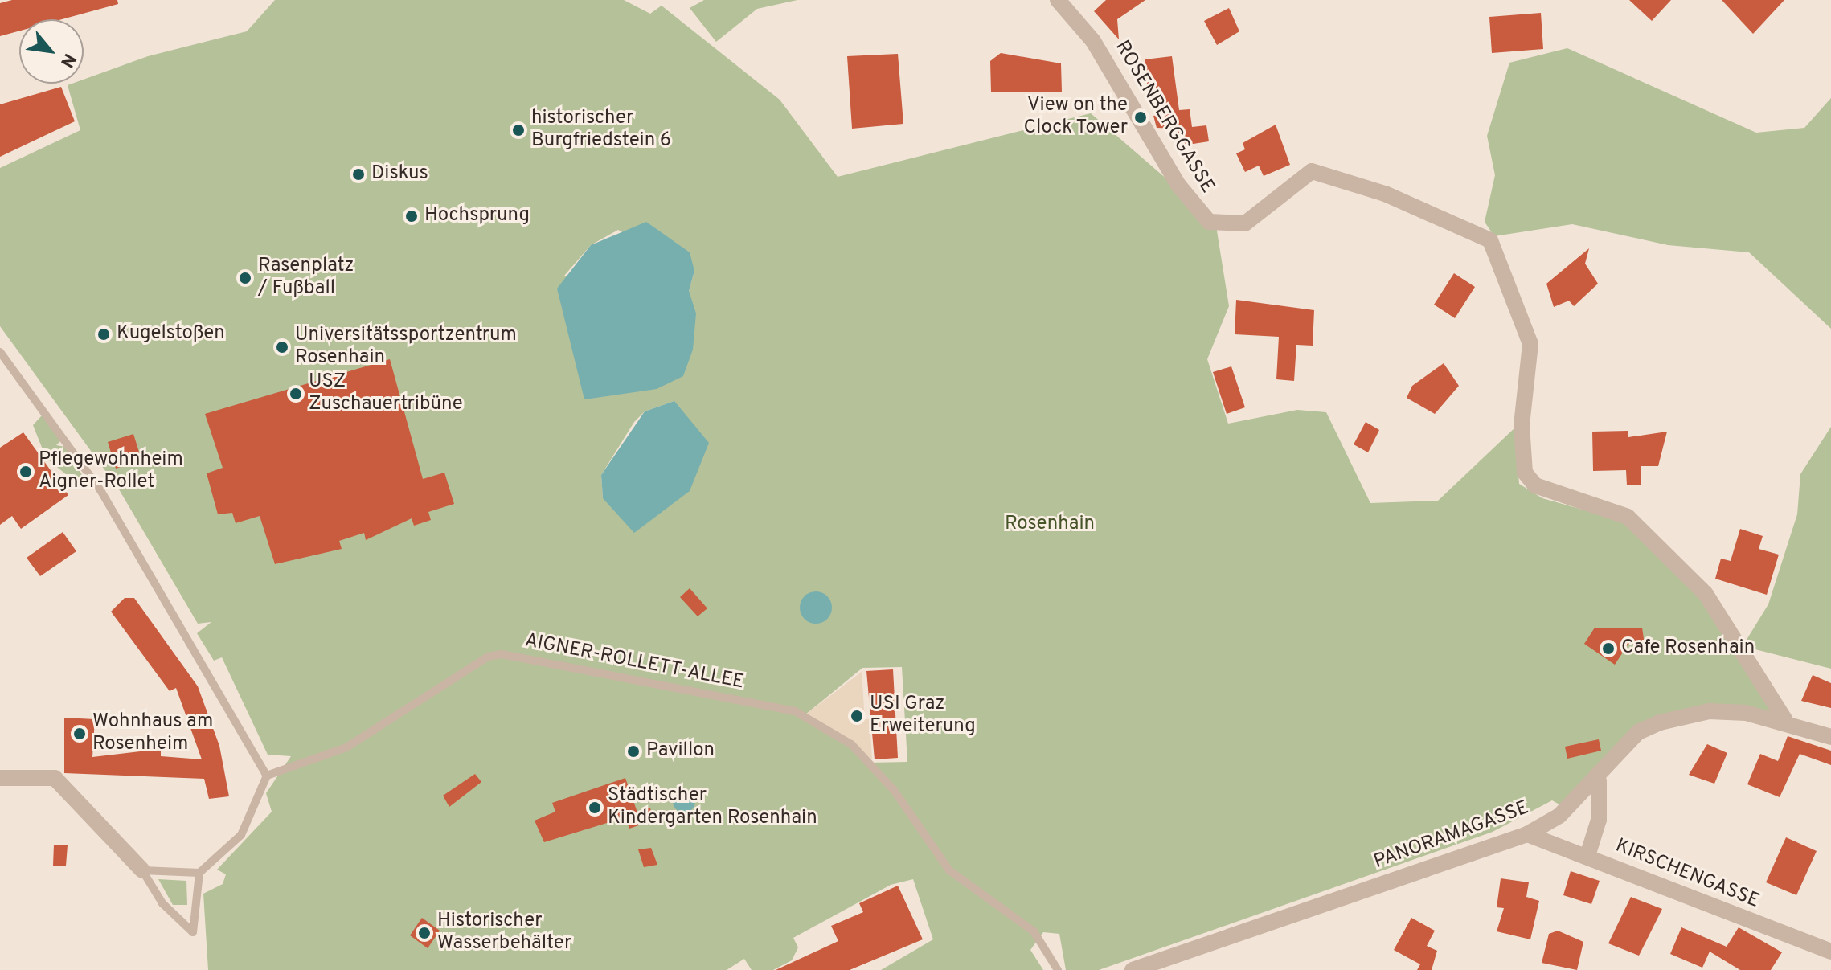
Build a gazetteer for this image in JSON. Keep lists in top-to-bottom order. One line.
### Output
{"streets":{"street":["ROSENBERGGASSE","PANORAMAGASSE","KIRSCHENGASSE"],"lane":["AIGNER-ROLLETT-ALLEE"]},"crossings":[["ROSENBERGGASSE","PANORAMAGASSE"],["PANORAMAGASSE","KIRSCHENGASSE"]],"parks":["Rosenhain"],"places":["View on the Clock Tower","historischer Burgfriedstein 6","Diskus","Hochsprung","Rasenplatz / Fußball","Kugelstoßen","Universitätssportzentrum Rosenhain","USZ Zuschauertribüne","Pflegewohnheim Aigner-Rollet","Cafe Rosenhain","USI Graz Erweiterung","Wohnhaus am Rosenheim","Pavillon","Städtischer Kindergarten Rosenhain","Historischer Wasserbehälter"],"north":"bottom right"}
